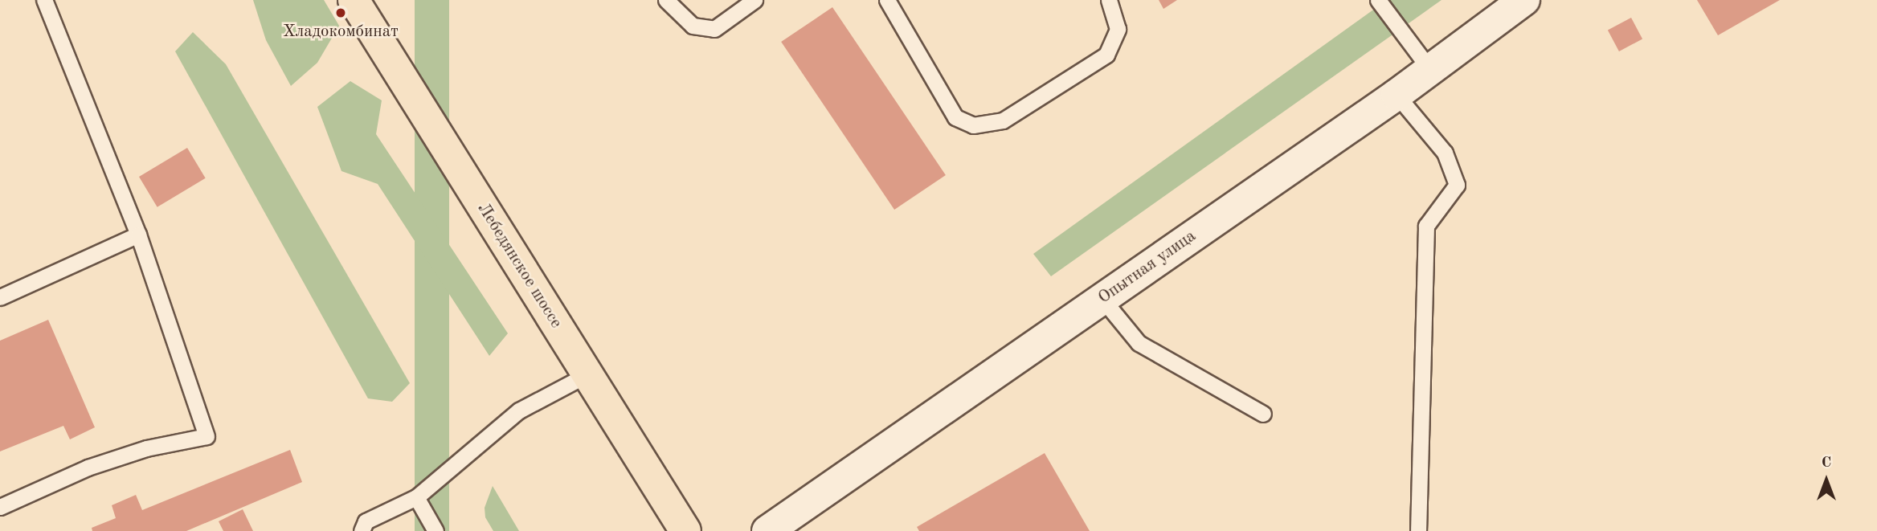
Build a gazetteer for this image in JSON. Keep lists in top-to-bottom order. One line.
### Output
{"streets":{"main road":["Лебедянское шоссе"],"street":["Опытная улица"]},"places":["Хладокомбинат"],"north":"top"}
